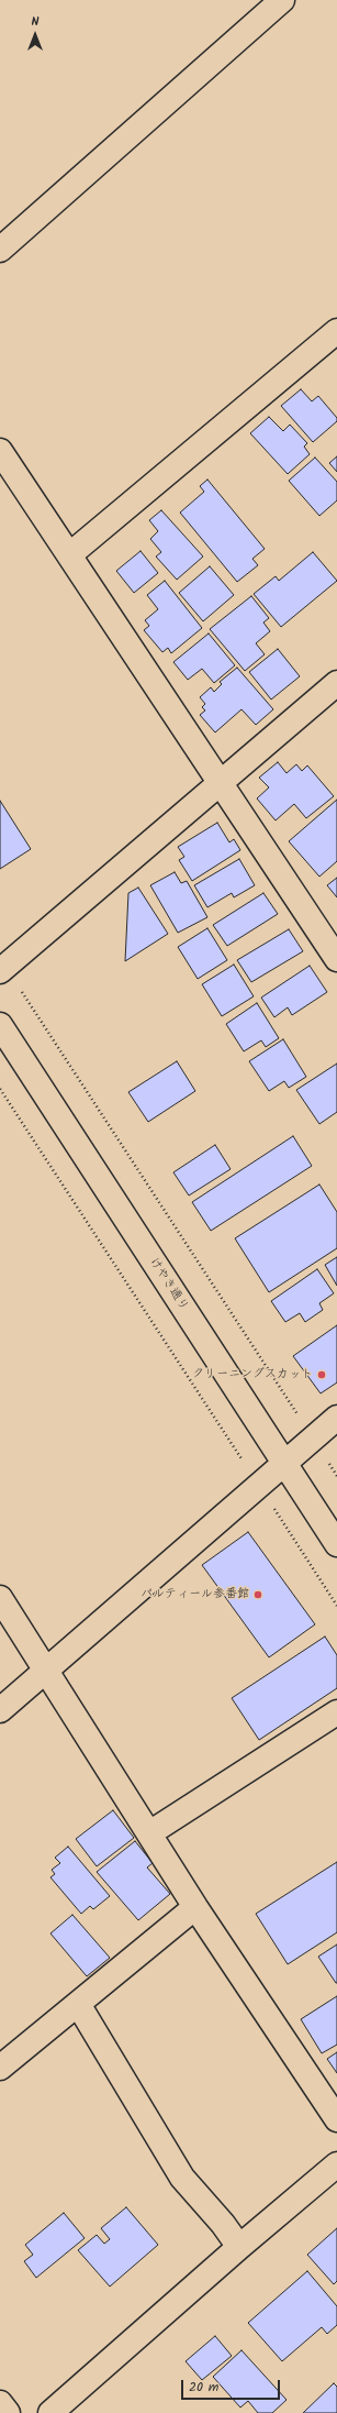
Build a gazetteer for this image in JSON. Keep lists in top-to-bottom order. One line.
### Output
{"streets":{"street":["けやき通り"]},"places":["クリーニングスカット","パルティール参番館"],"scale_bar":"20 m","north":"top"}
